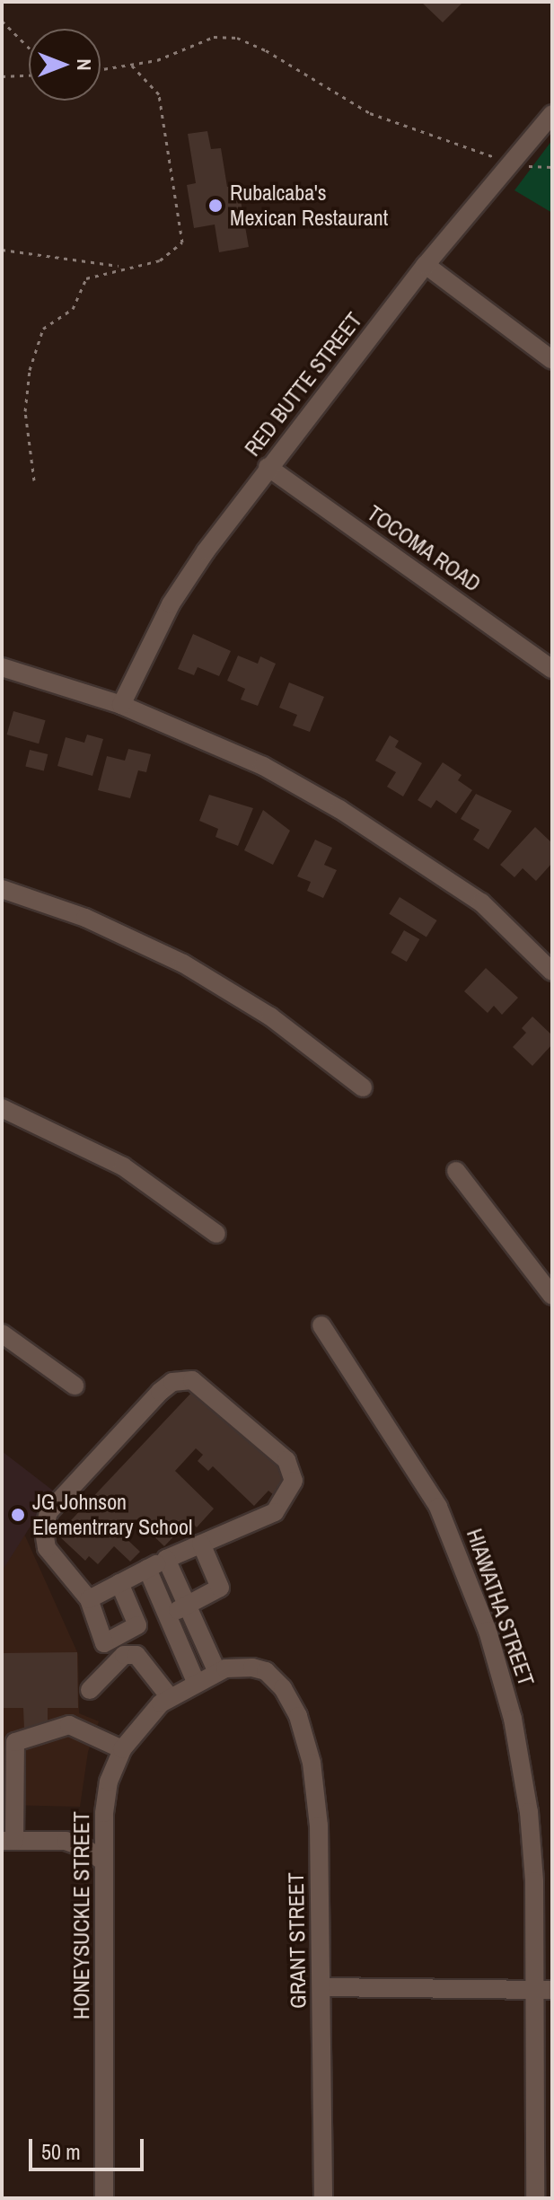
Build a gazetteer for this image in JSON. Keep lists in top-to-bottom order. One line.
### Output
{"streets":{"street":["RED BUTTE STREET","TOCOMA ROAD","HIAWATHA STREET","HONEYSUCKLE STREET","GRANT STREET"]},"crossings":[["RED BUTTE STREET","TOCOMA ROAD"],["HONEYSUCKLE STREET","GRANT STREET"]],"places":["Rubalcaba's Mexican Restaurant","JG Johnson Elementrrary School"],"scale_bar":"50 m","north":"right"}
